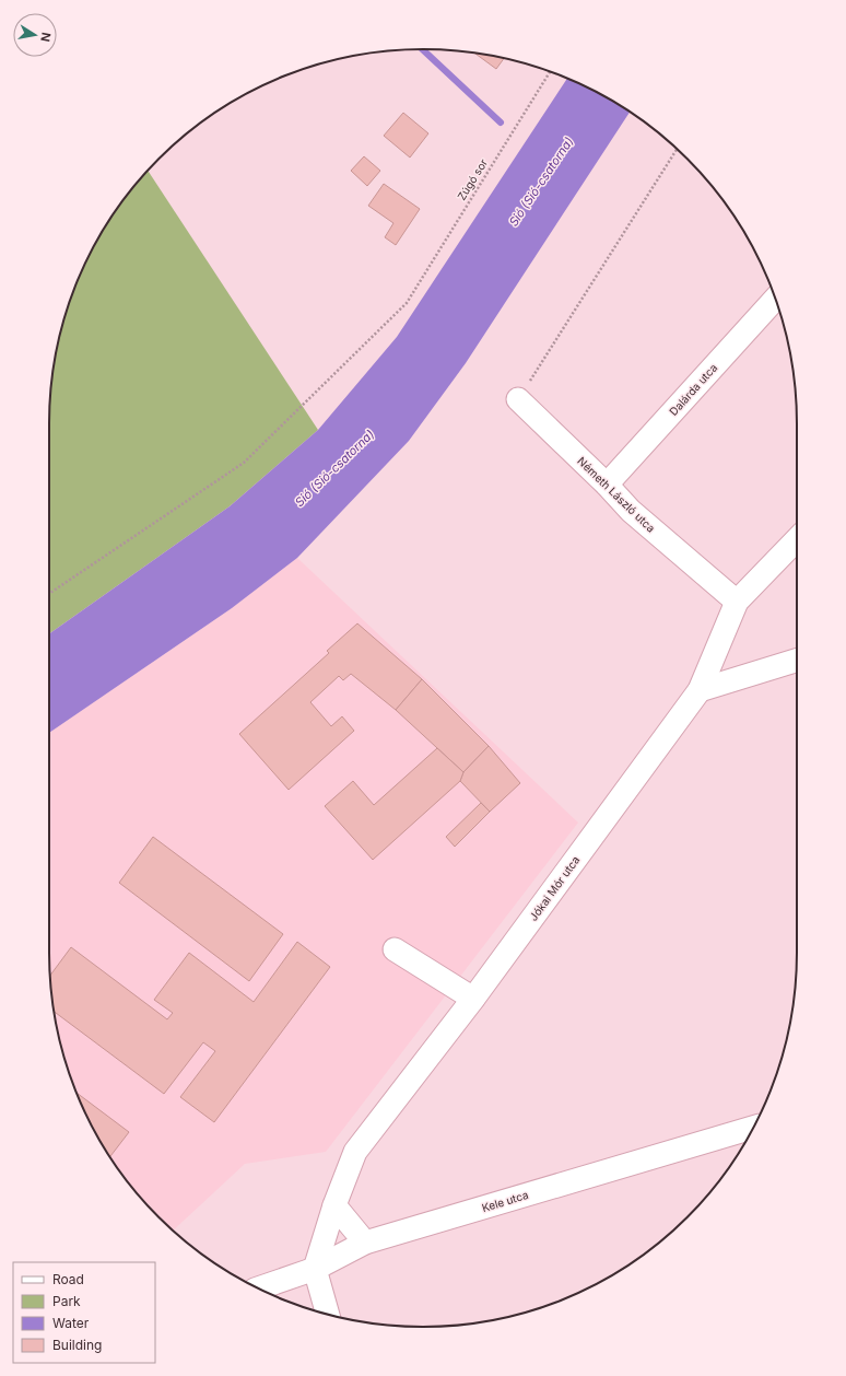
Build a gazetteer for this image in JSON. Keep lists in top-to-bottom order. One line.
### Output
{"streets":{"street":["Dalárda utca","Németh László utca","Jókai Mór utca","Kele utca"],"path":["Zúgó sor"]},"crossings":[["Dalárda utca","Németh László utca"],["Németh László utca","Jókai Mór utca"],["Jókai Mór utca","Kele utca"]],"water":["Sió (Sió-csatorna)"],"legend":["Road","Park","Water","Building"],"north":"right"}
